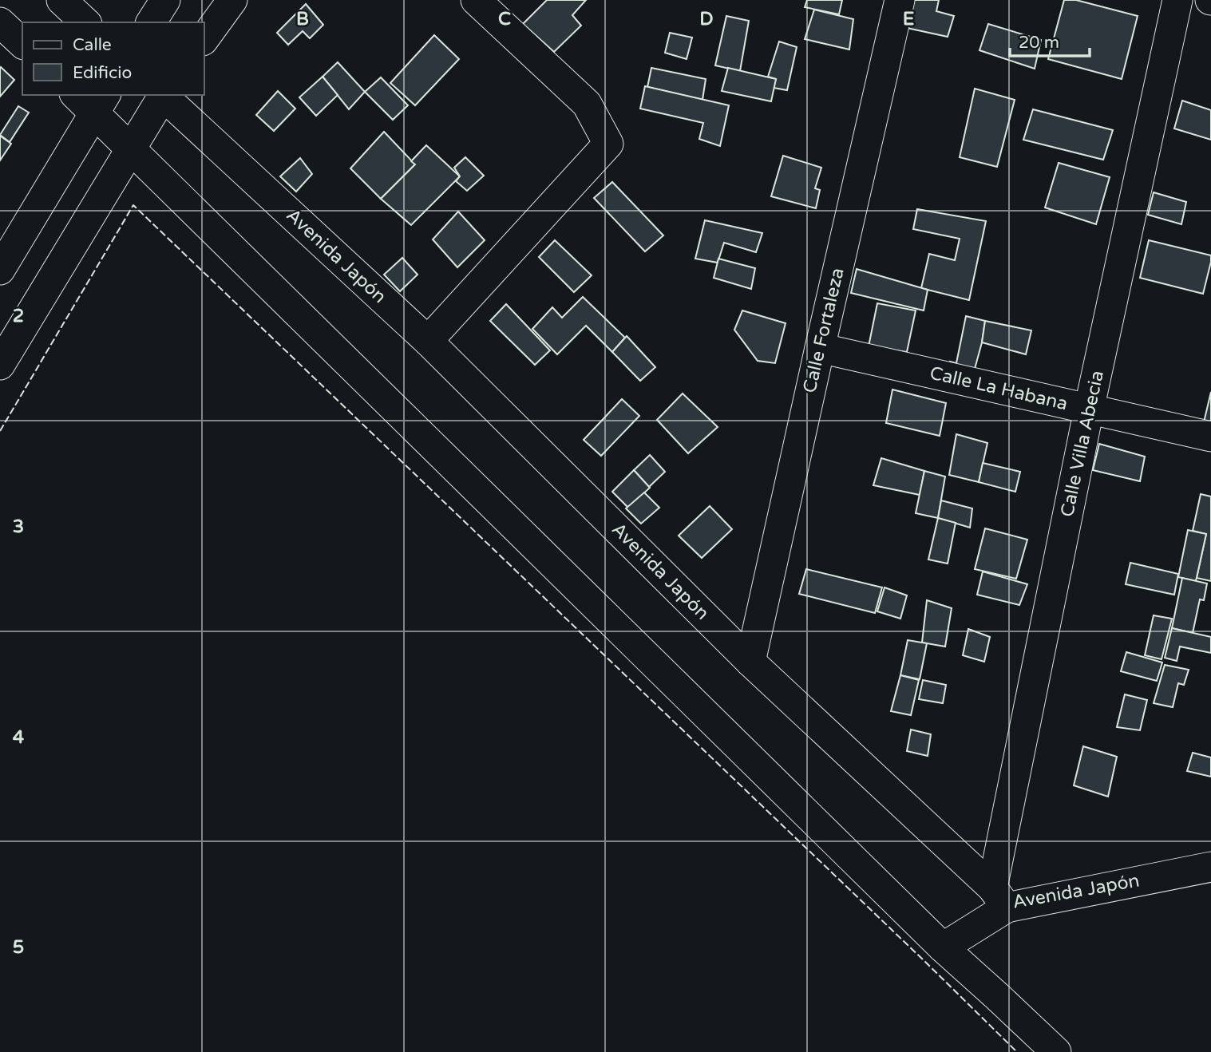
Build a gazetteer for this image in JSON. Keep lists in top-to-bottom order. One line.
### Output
{"streets":{"street":["Avenida Japón","Calle Fortaleza","Calle La Habana","Calle Villa Abecia"]},"crossings":[["Avenida Japón","Calle Fortaleza"],["Avenida Japón","Calle Villa Abecia"],["Calle Fortaleza","Calle La Habana"],["Calle La Habana","Calle Villa Abecia"]],"legend":["Calle","Edificio"],"scale_bar":"20 m","grid":{"columns":["B","C","D","E"],"rows":["2","3","4","5"]}}
